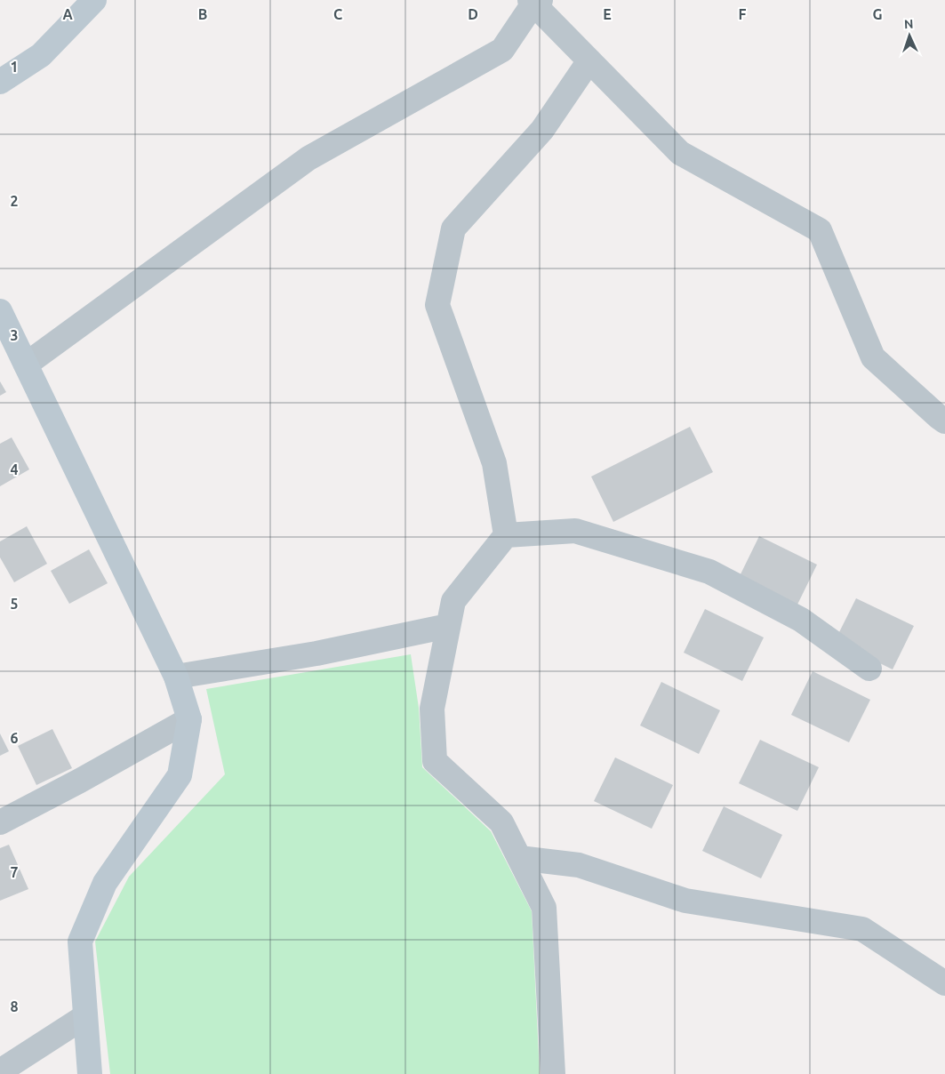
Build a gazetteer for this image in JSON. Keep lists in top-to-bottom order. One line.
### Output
{"north":"top","grid":{"columns":["A","B","C","D","E","F","G"],"rows":["1","2","3","4","5","6","7","8"]}}
